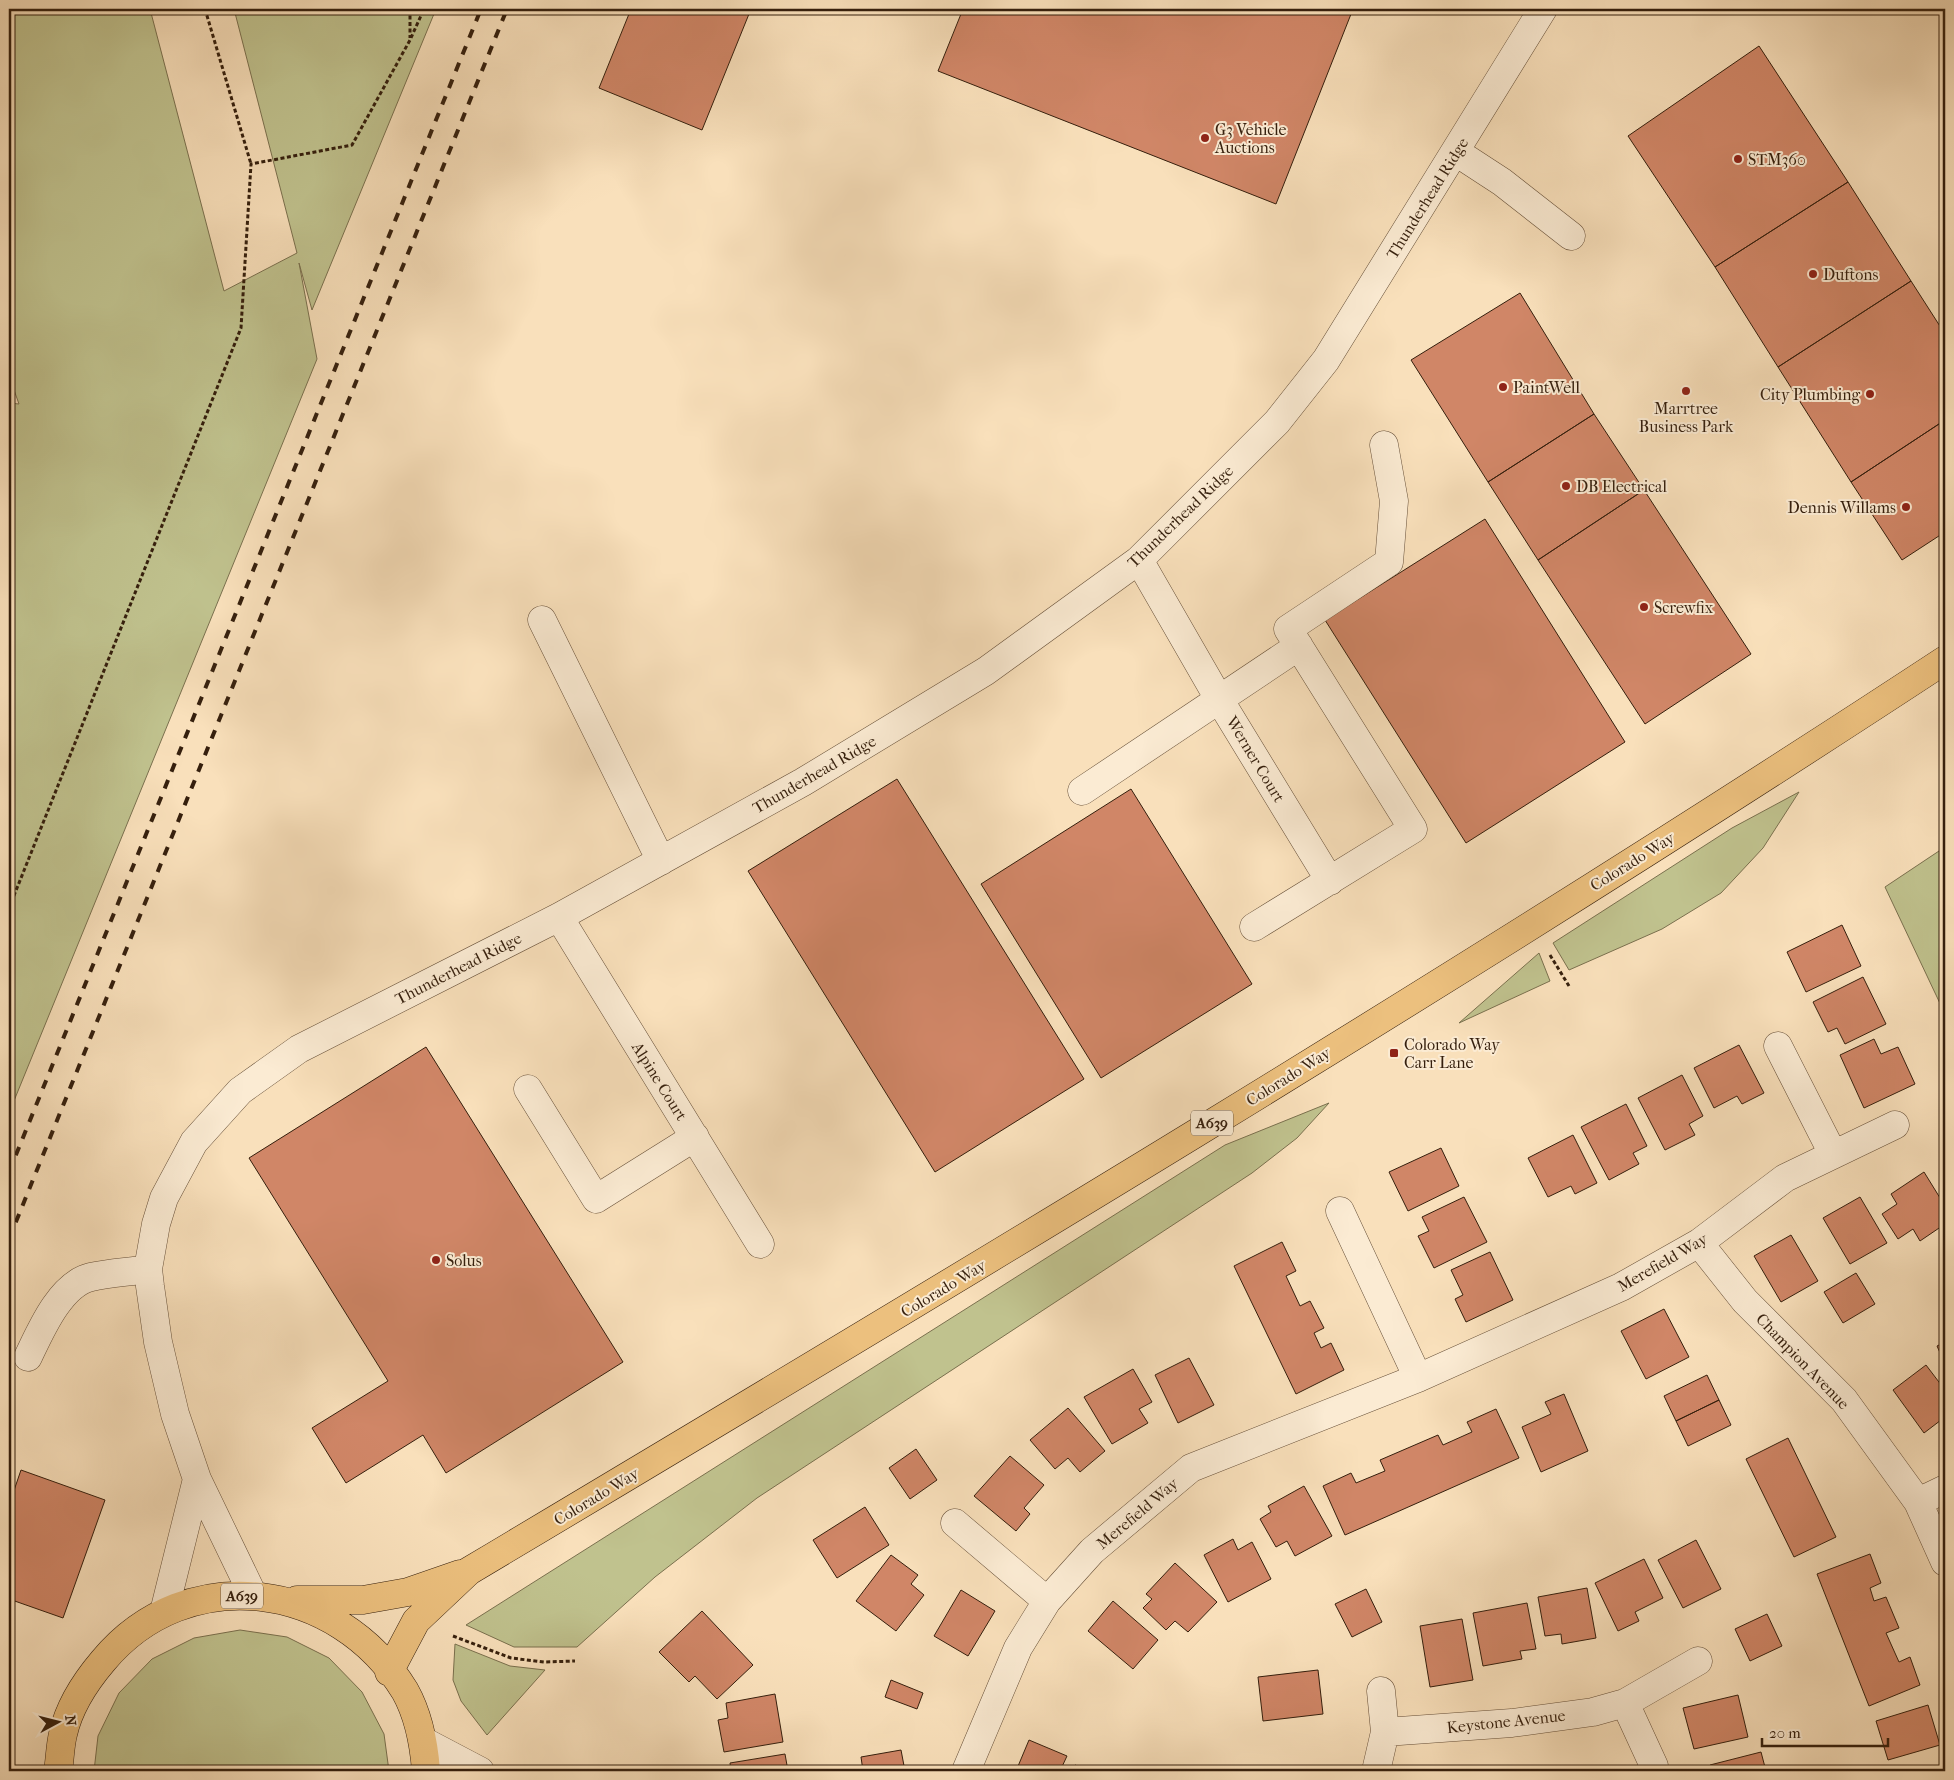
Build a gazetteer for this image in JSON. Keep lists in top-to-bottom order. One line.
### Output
{"streets":{"main road":["Colorado Way","A639"],"street":["Thunderhead Ridge","Werner Court","Alpine Court","Merefield Way","Champion Avenue","Keystone Avenue"]},"crossings":[["Thunderhead Ridge","Werner Court"],["Thunderhead Ridge","Alpine Court"],["Thunderhead Ridge","A639"],["Colorado Way","A639"],["Merefield Way","Champion Avenue"]],"places":{"other":["G3 Vehicle Auctions","STM360","Duftons","PaintWell","Marrtree Business Park","City Plumbing","DB Electrical","Dennis Willams","Screwfix","Solus"],"transit":["Colorado Way Carr Lane"]},"scale_bar":"20 m","north":"right"}
